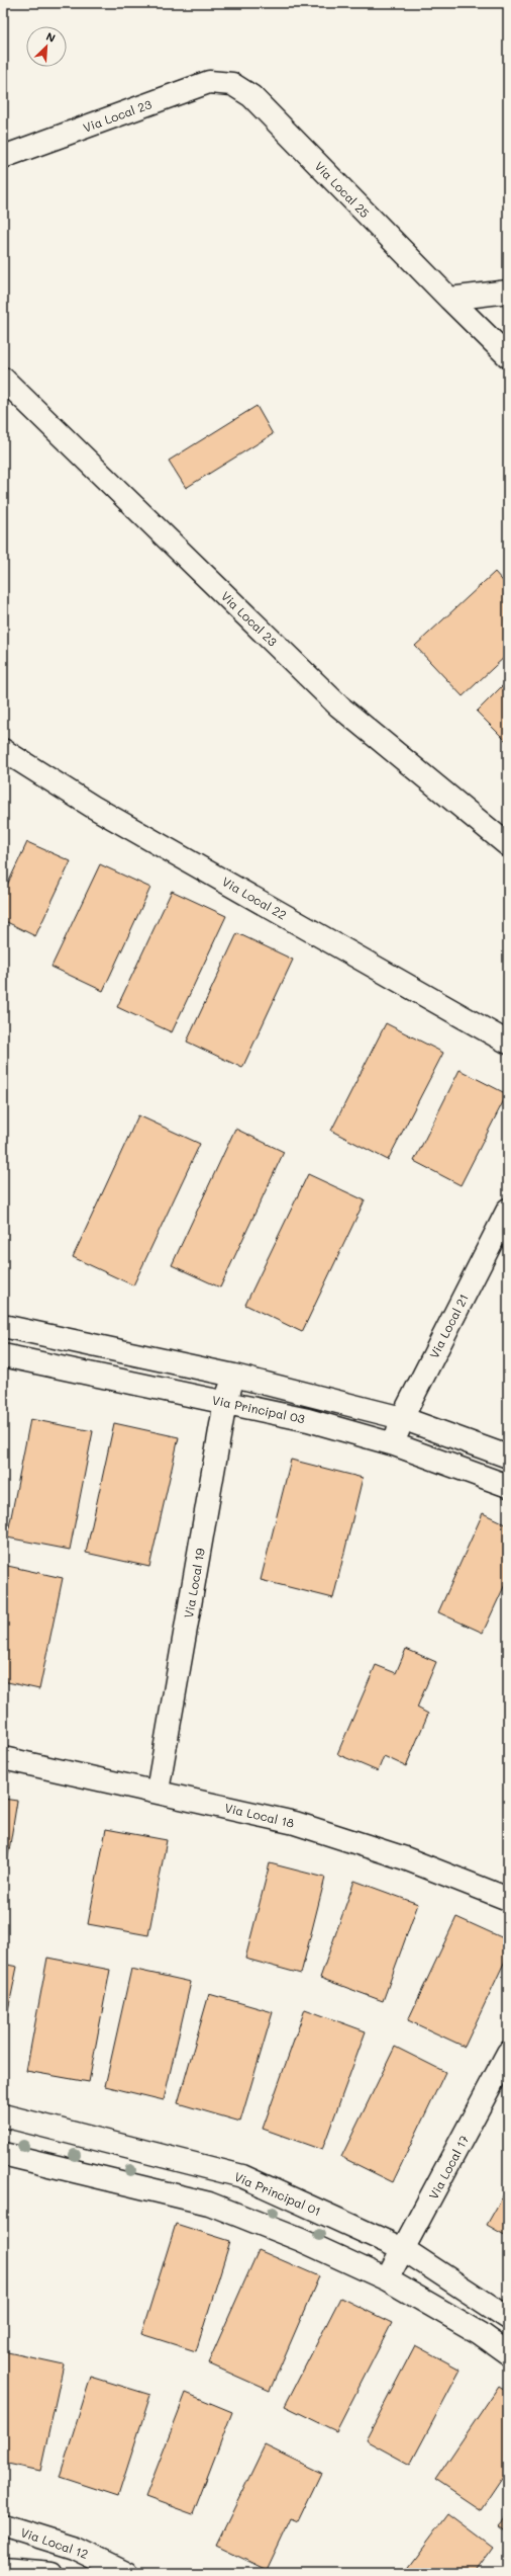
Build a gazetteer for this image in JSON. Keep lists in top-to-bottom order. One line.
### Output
{"streets":{"street":["Via Local 23","Via Local 25","Via Local 22","Via Local 21","Via Principal 03","Via Local 19","Via Local 18","Via Local 17","Via Principal 01","Via Local 12"]},"crossings":[["Via Local 23","Via Local 25"],["Via Local 21","Via Principal 03"],["Via Principal 03","Via Local 19"],["Via Local 19","Via Local 18"],["Via Local 17","Via Principal 01"]],"north":"top right"}
